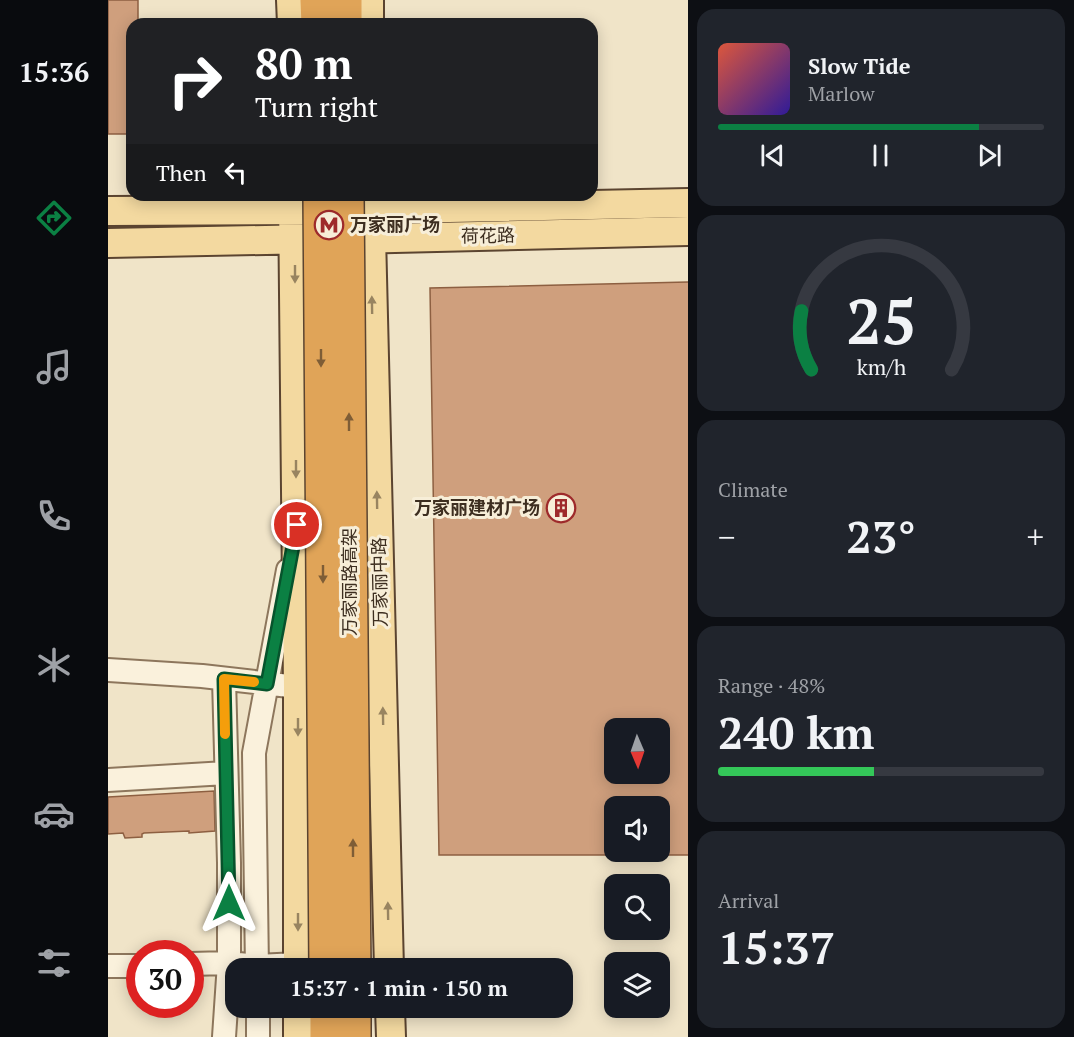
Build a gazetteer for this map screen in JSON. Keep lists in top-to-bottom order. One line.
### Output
{"streets":{"highway":["万家丽路高架"],"main road":["荷花路","万家丽中路"]},"crossings":[["荷花路","万家丽中路"]],"places":{"metro station":["万家丽广场"],"building":["万家丽建材广场"]},"north":"bottom","page":{"tabs":"15:36","turn":["80 m","Turn right"],"song":["Slow Tide","Marlow"],"then":"Then","tile":["Climate",["Range · 48%","240 km"],["Arrival","15:37"]],"heat":["−","23°","+"],"limit":"30","trip":"15:37 · 1 min · 150 m","gauge":["25","km/h"]}}
